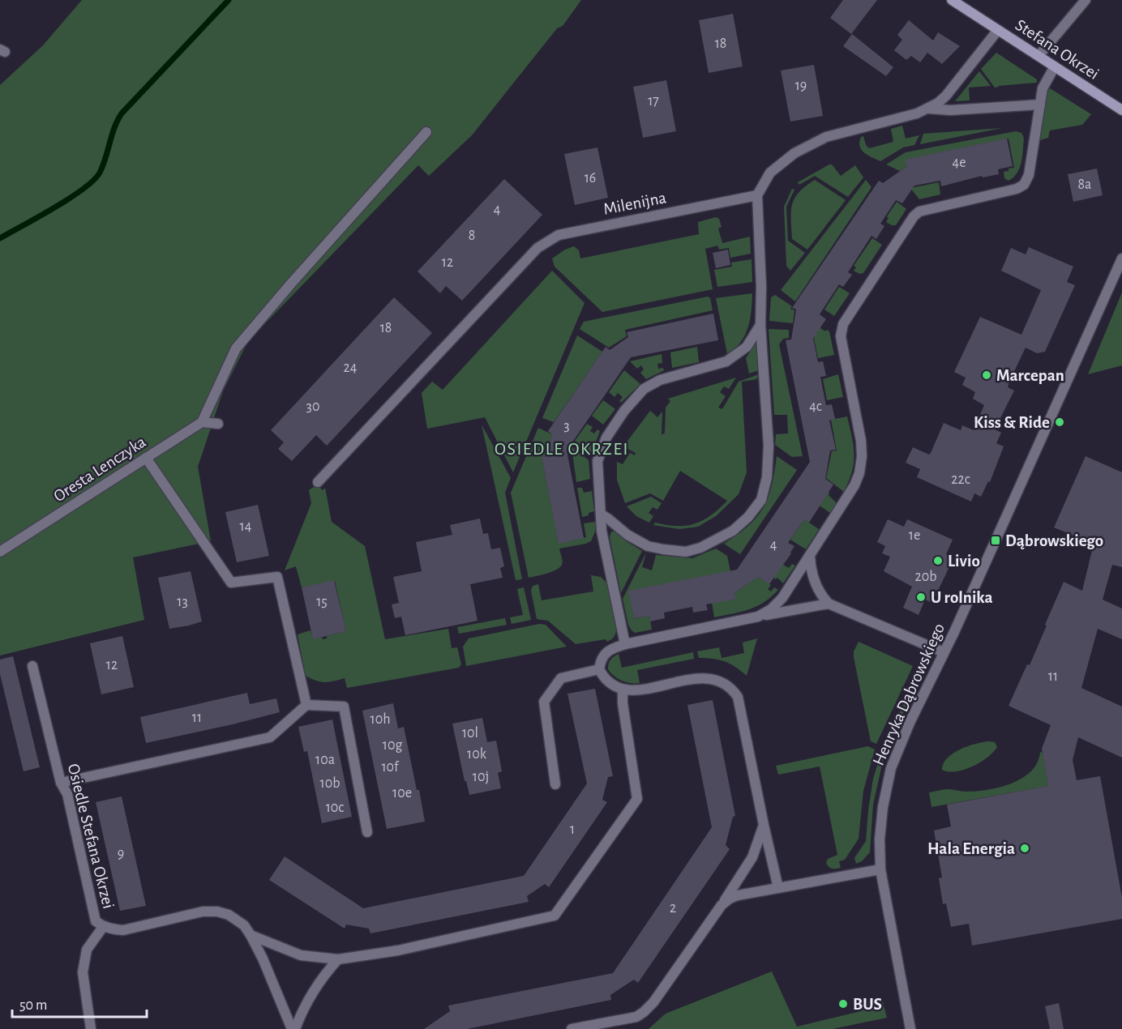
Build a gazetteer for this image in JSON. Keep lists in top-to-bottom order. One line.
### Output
{"streets":{"street":["Stefana Okrzei","Milenijna","Oresta Lenczyka","Henryka Dąbrowskiego","Osiedle Stefana Okrzei"]},"districts":["OSIEDLE OKRZEI"],"places":{"other":["Marcepan","Kiss & Ride","Livio","U rolnika","Hala Energia","BUS"],"transit":["Dąbrowskiego"]},"house_numbers":["18","19","17","4e","16","8a","4","8","12","18","24","30","4c","3","22c","14","1e","4","20b","13","15","12","11","11","10h","10l","10g","10k","10a","10f","10j","10b","10e","10c","1","9","2"],"scale_bar":"50 m"}
